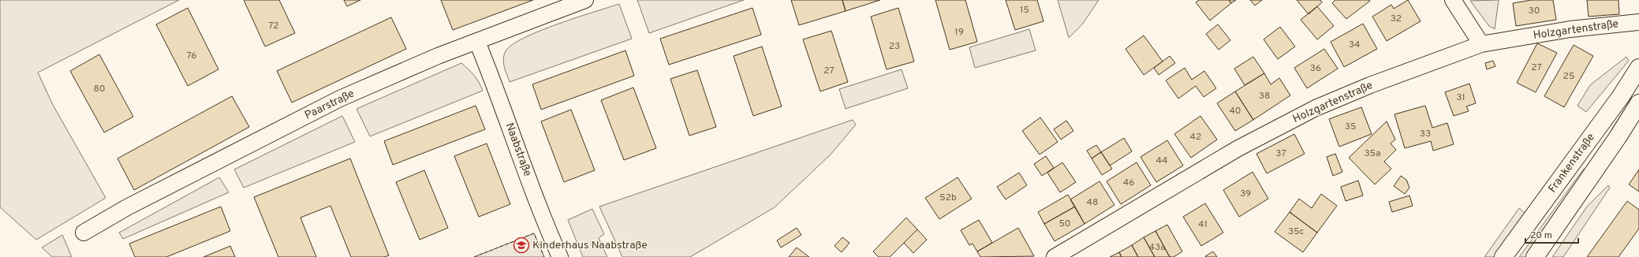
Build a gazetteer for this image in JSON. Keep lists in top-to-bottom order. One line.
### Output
{"streets":{"main road":["Frankenstraße"],"street":["Holzgartenstraße","Paarstraße","Naabstraße"]},"crossings":[["Paarstraße","Naabstraße"]],"places":{"school or university":["Kinderhaus Naabstraße"]},"house_numbers":["15","30","32","72","19","34","23","76","27","36","27","25","80","38","31","40","35","33","42","37","35a","44","46","39","52b","48","50","41","35c","43a"],"scale_bar":"20 m"}
